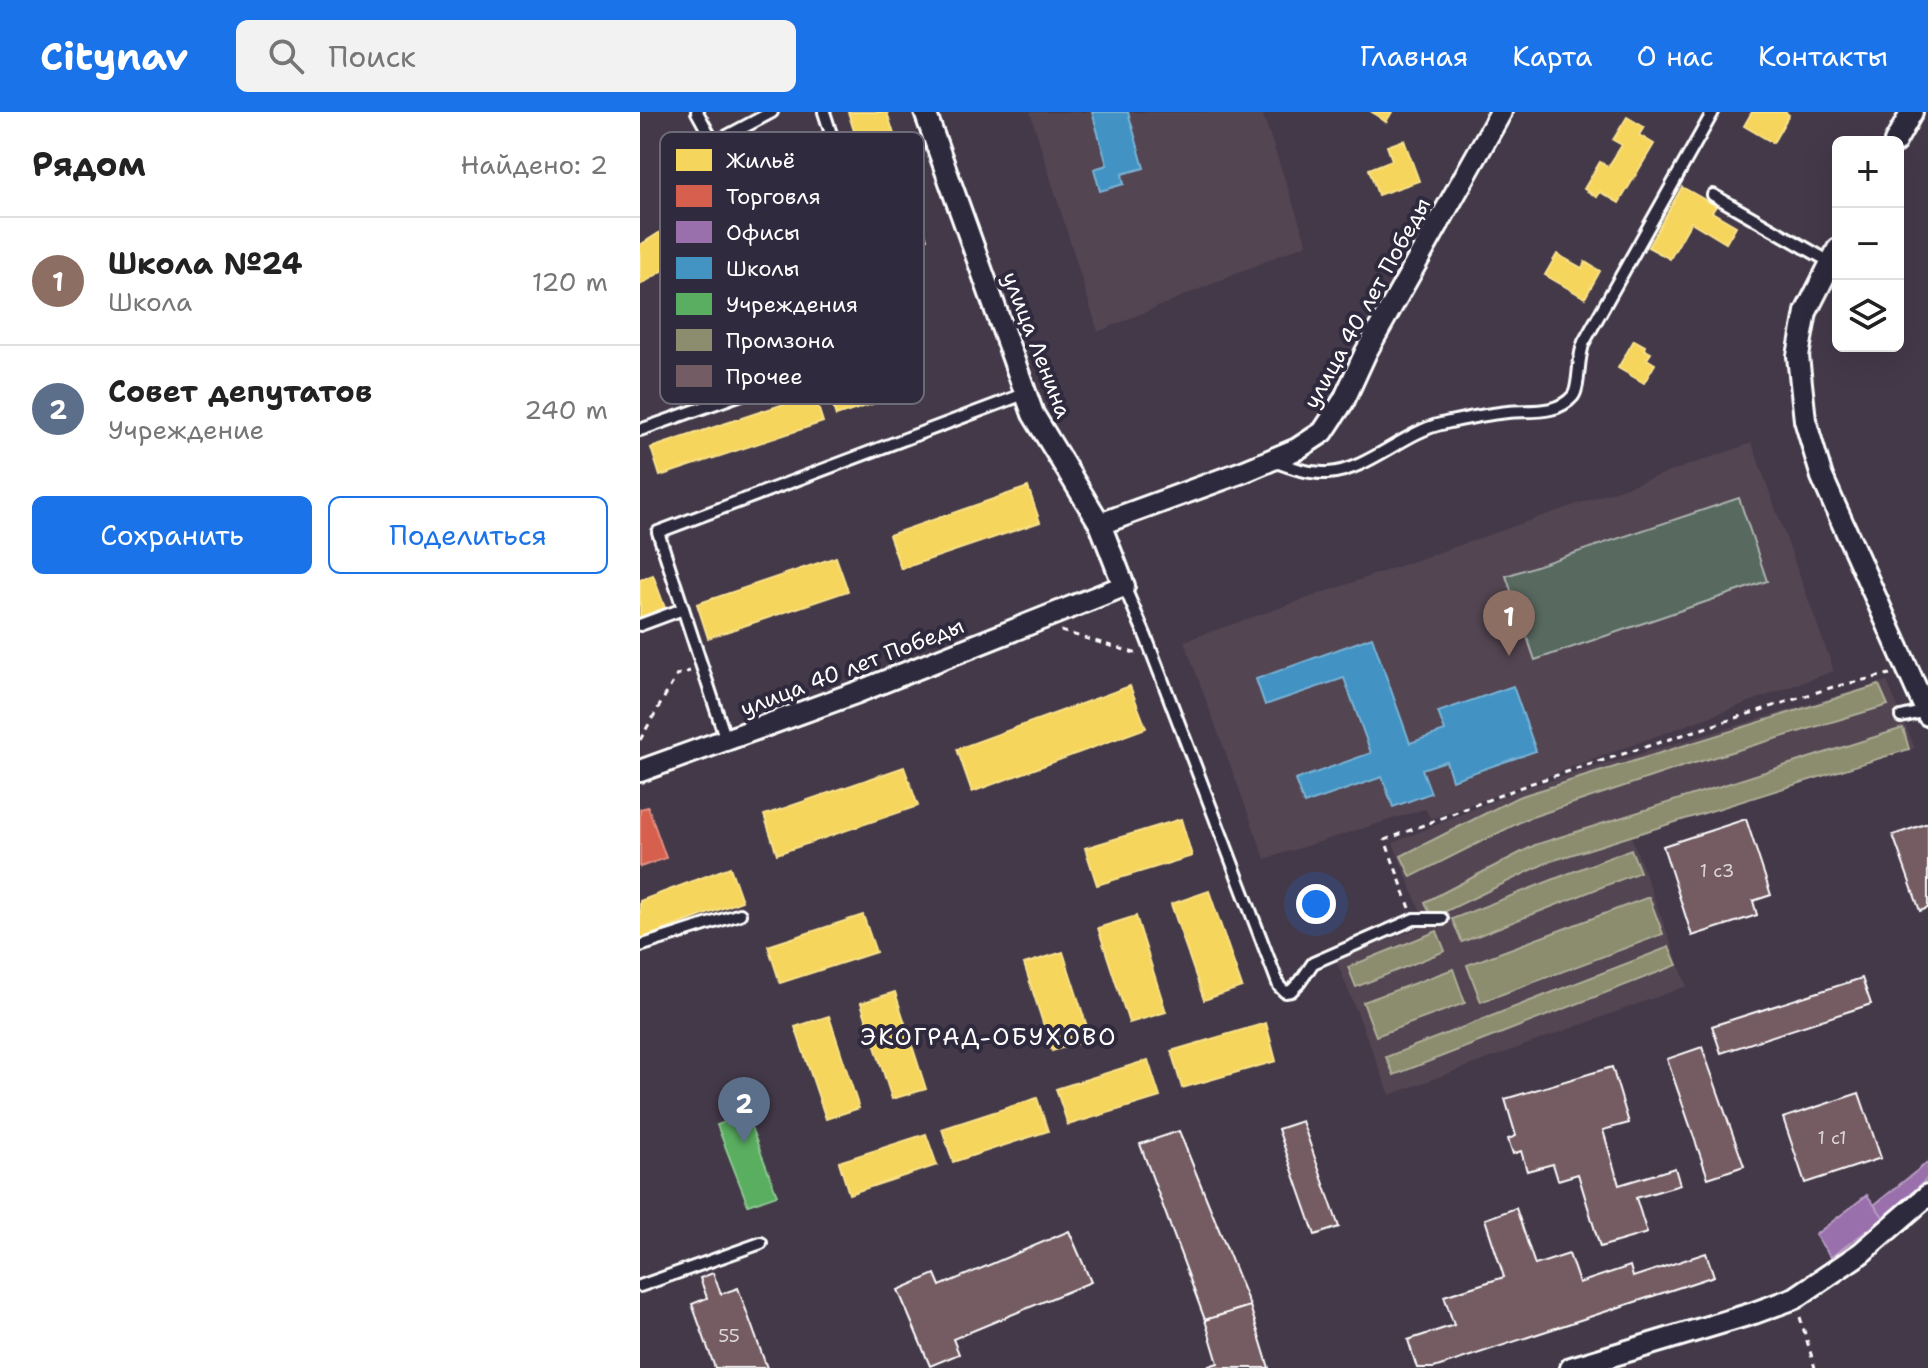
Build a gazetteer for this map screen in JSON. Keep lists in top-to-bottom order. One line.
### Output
{"streets":{"street":["улица 40 лет Победы","улица Ленина"]},"crossings":[["улица 40 лет Победы","улица Ленина"]],"districts":["ЭКОГРАД-ОБУХОВО"],"house_numbers":["1 с3","1 с1","55"],"legend":["Жильё","Торговля","Офисы","Школы","Учреждения","Промзона","Прочее"],"page":{"header":"Citynav","search":"Поиск","nav":["Главная","Карта","О нас","Контакты"],"heading":["Рядом","Найдено: 2"],"map_buttons":["+","−"],"list":[{"mark":"1","name":"Школа №24","note":"Школа","value":"120 m"},{"mark":"2","name":"Совет депутатов","note":"Учреждение","value":"240 m"}],"buttons":["Сохранить","Поделиться"],"pins":["1","2"]}}
